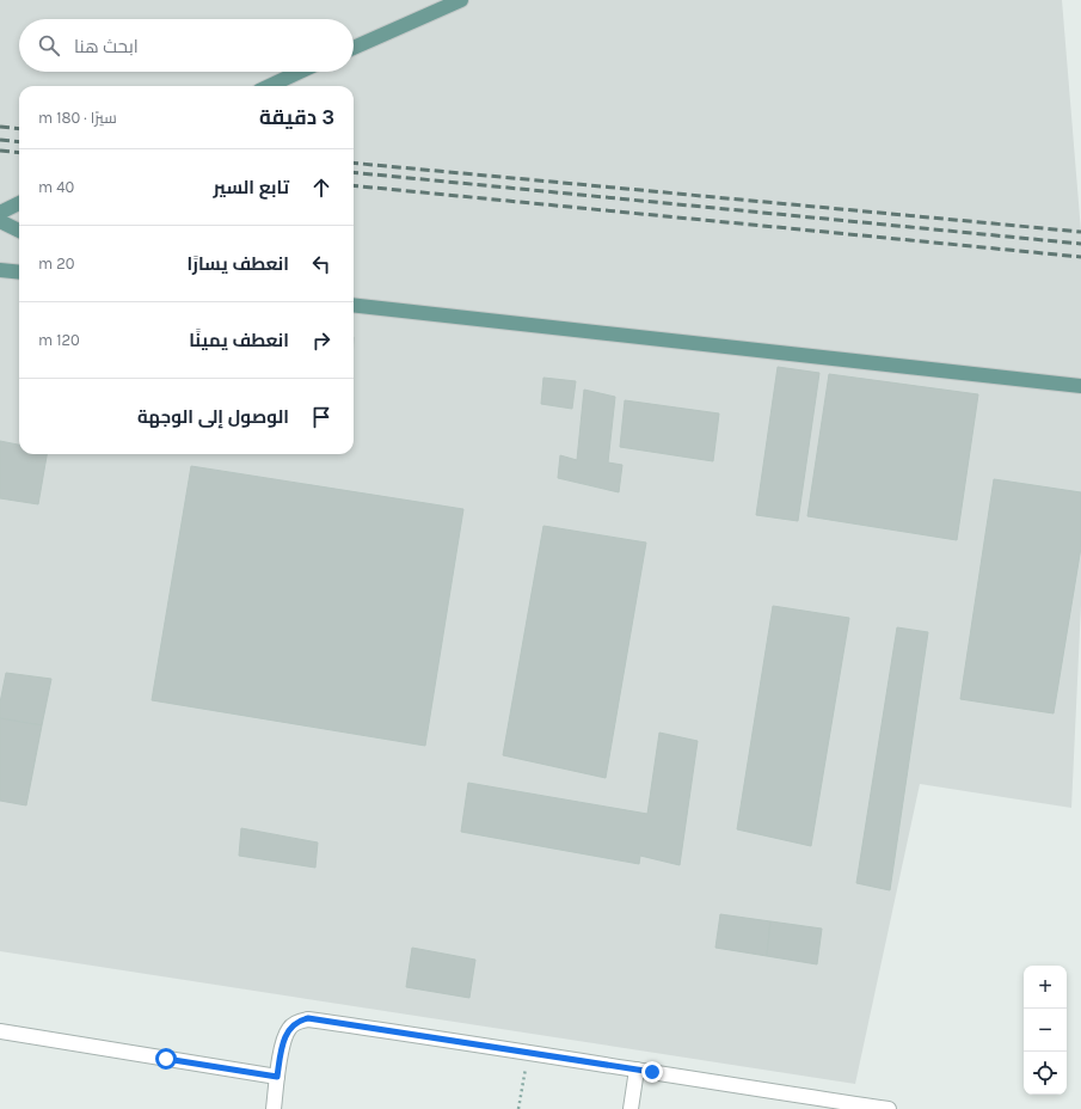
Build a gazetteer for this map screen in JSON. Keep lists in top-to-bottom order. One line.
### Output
{"page":{"search":"ابحث هنا","heading":["3 دقيقة","سيرًا · 180 m"],"list":[["تابع السير","40 m"],["انعطف يسارًا","20 m"],["انعطف يمينًا","120 m"],"الوصول إلى الوجهة"],"map_buttons":["+","−"]}}
